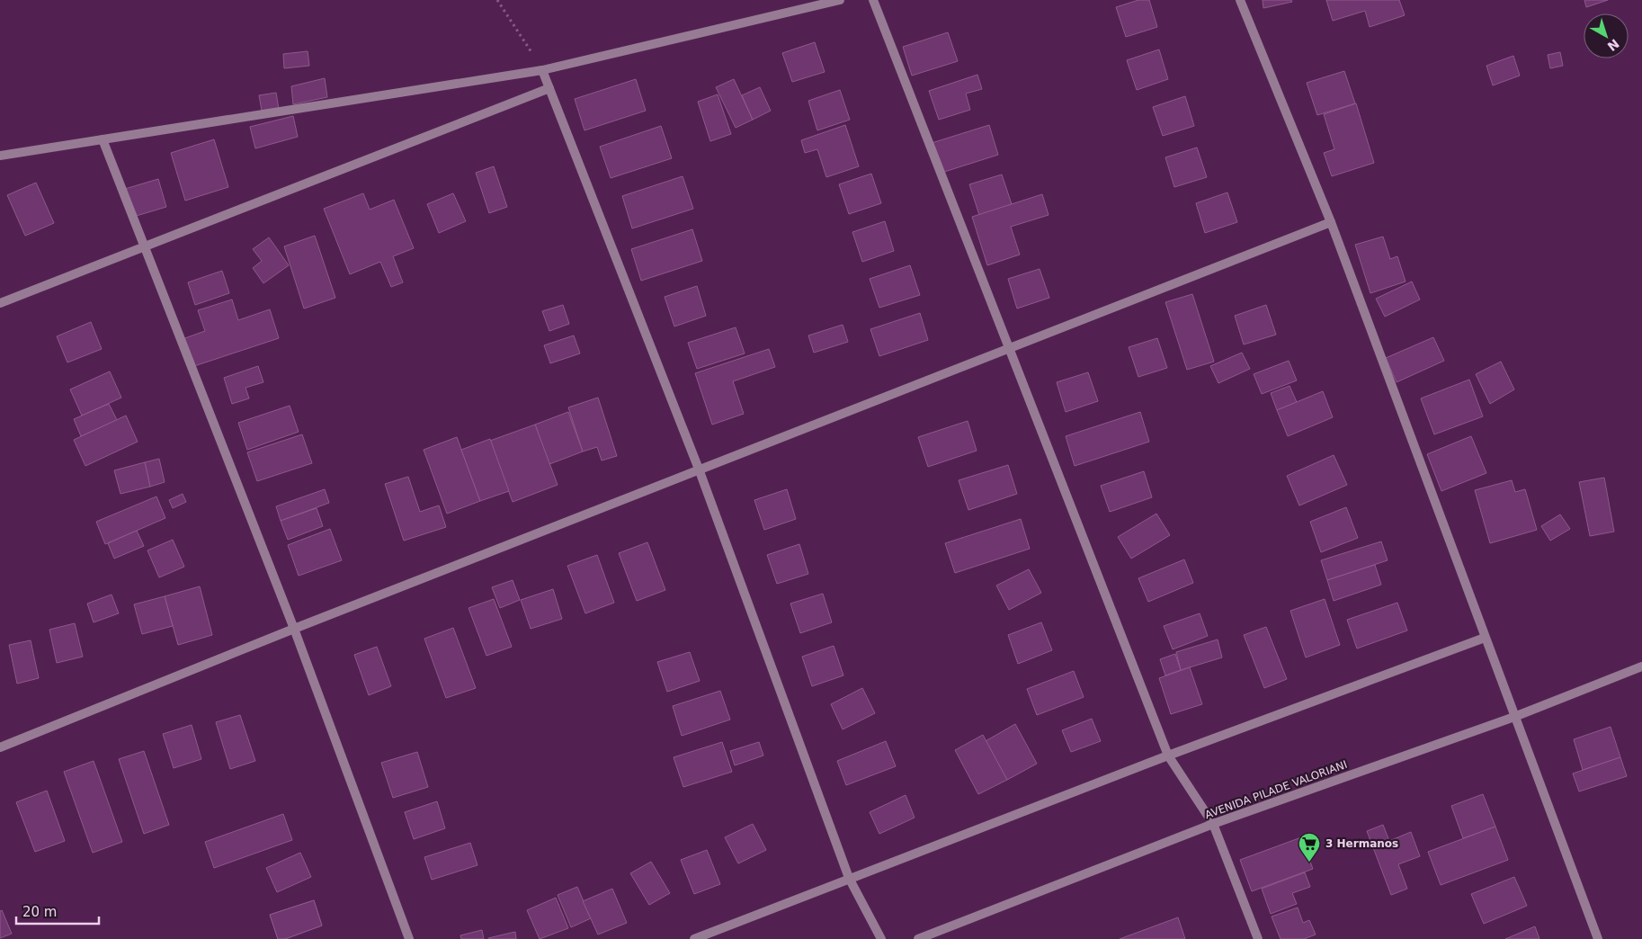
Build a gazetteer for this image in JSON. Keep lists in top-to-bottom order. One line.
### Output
{"streets":{"street":["AVENIDA PILADE VALORIANI"]},"places":{"supermarket":["3 Hermanos"]},"scale_bar":"20 m","north":"bottom right"}
